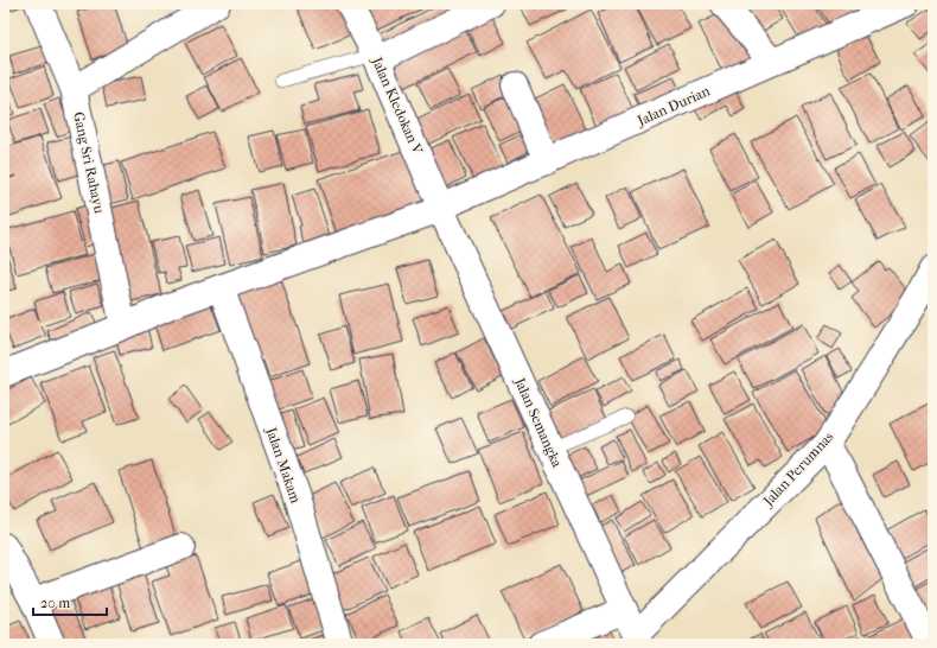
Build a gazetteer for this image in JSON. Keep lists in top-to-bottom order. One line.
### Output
{"streets":{"street":["Jalan Kledokan V","Jalan Durian","Gang Sri Rahayu","Jalan Semangka","Jalan Makam","Jalan Perumnas"]},"crossings":[["Jalan Kledokan V","Jalan Durian"],["Jalan Kledokan V","Jalan Semangka"],["Jalan Durian","Gang Sri Rahayu"],["Jalan Durian","Jalan Semangka"],["Jalan Durian","Jalan Makam"],["Jalan Semangka","Jalan Perumnas"]],"scale_bar":"20 m"}
